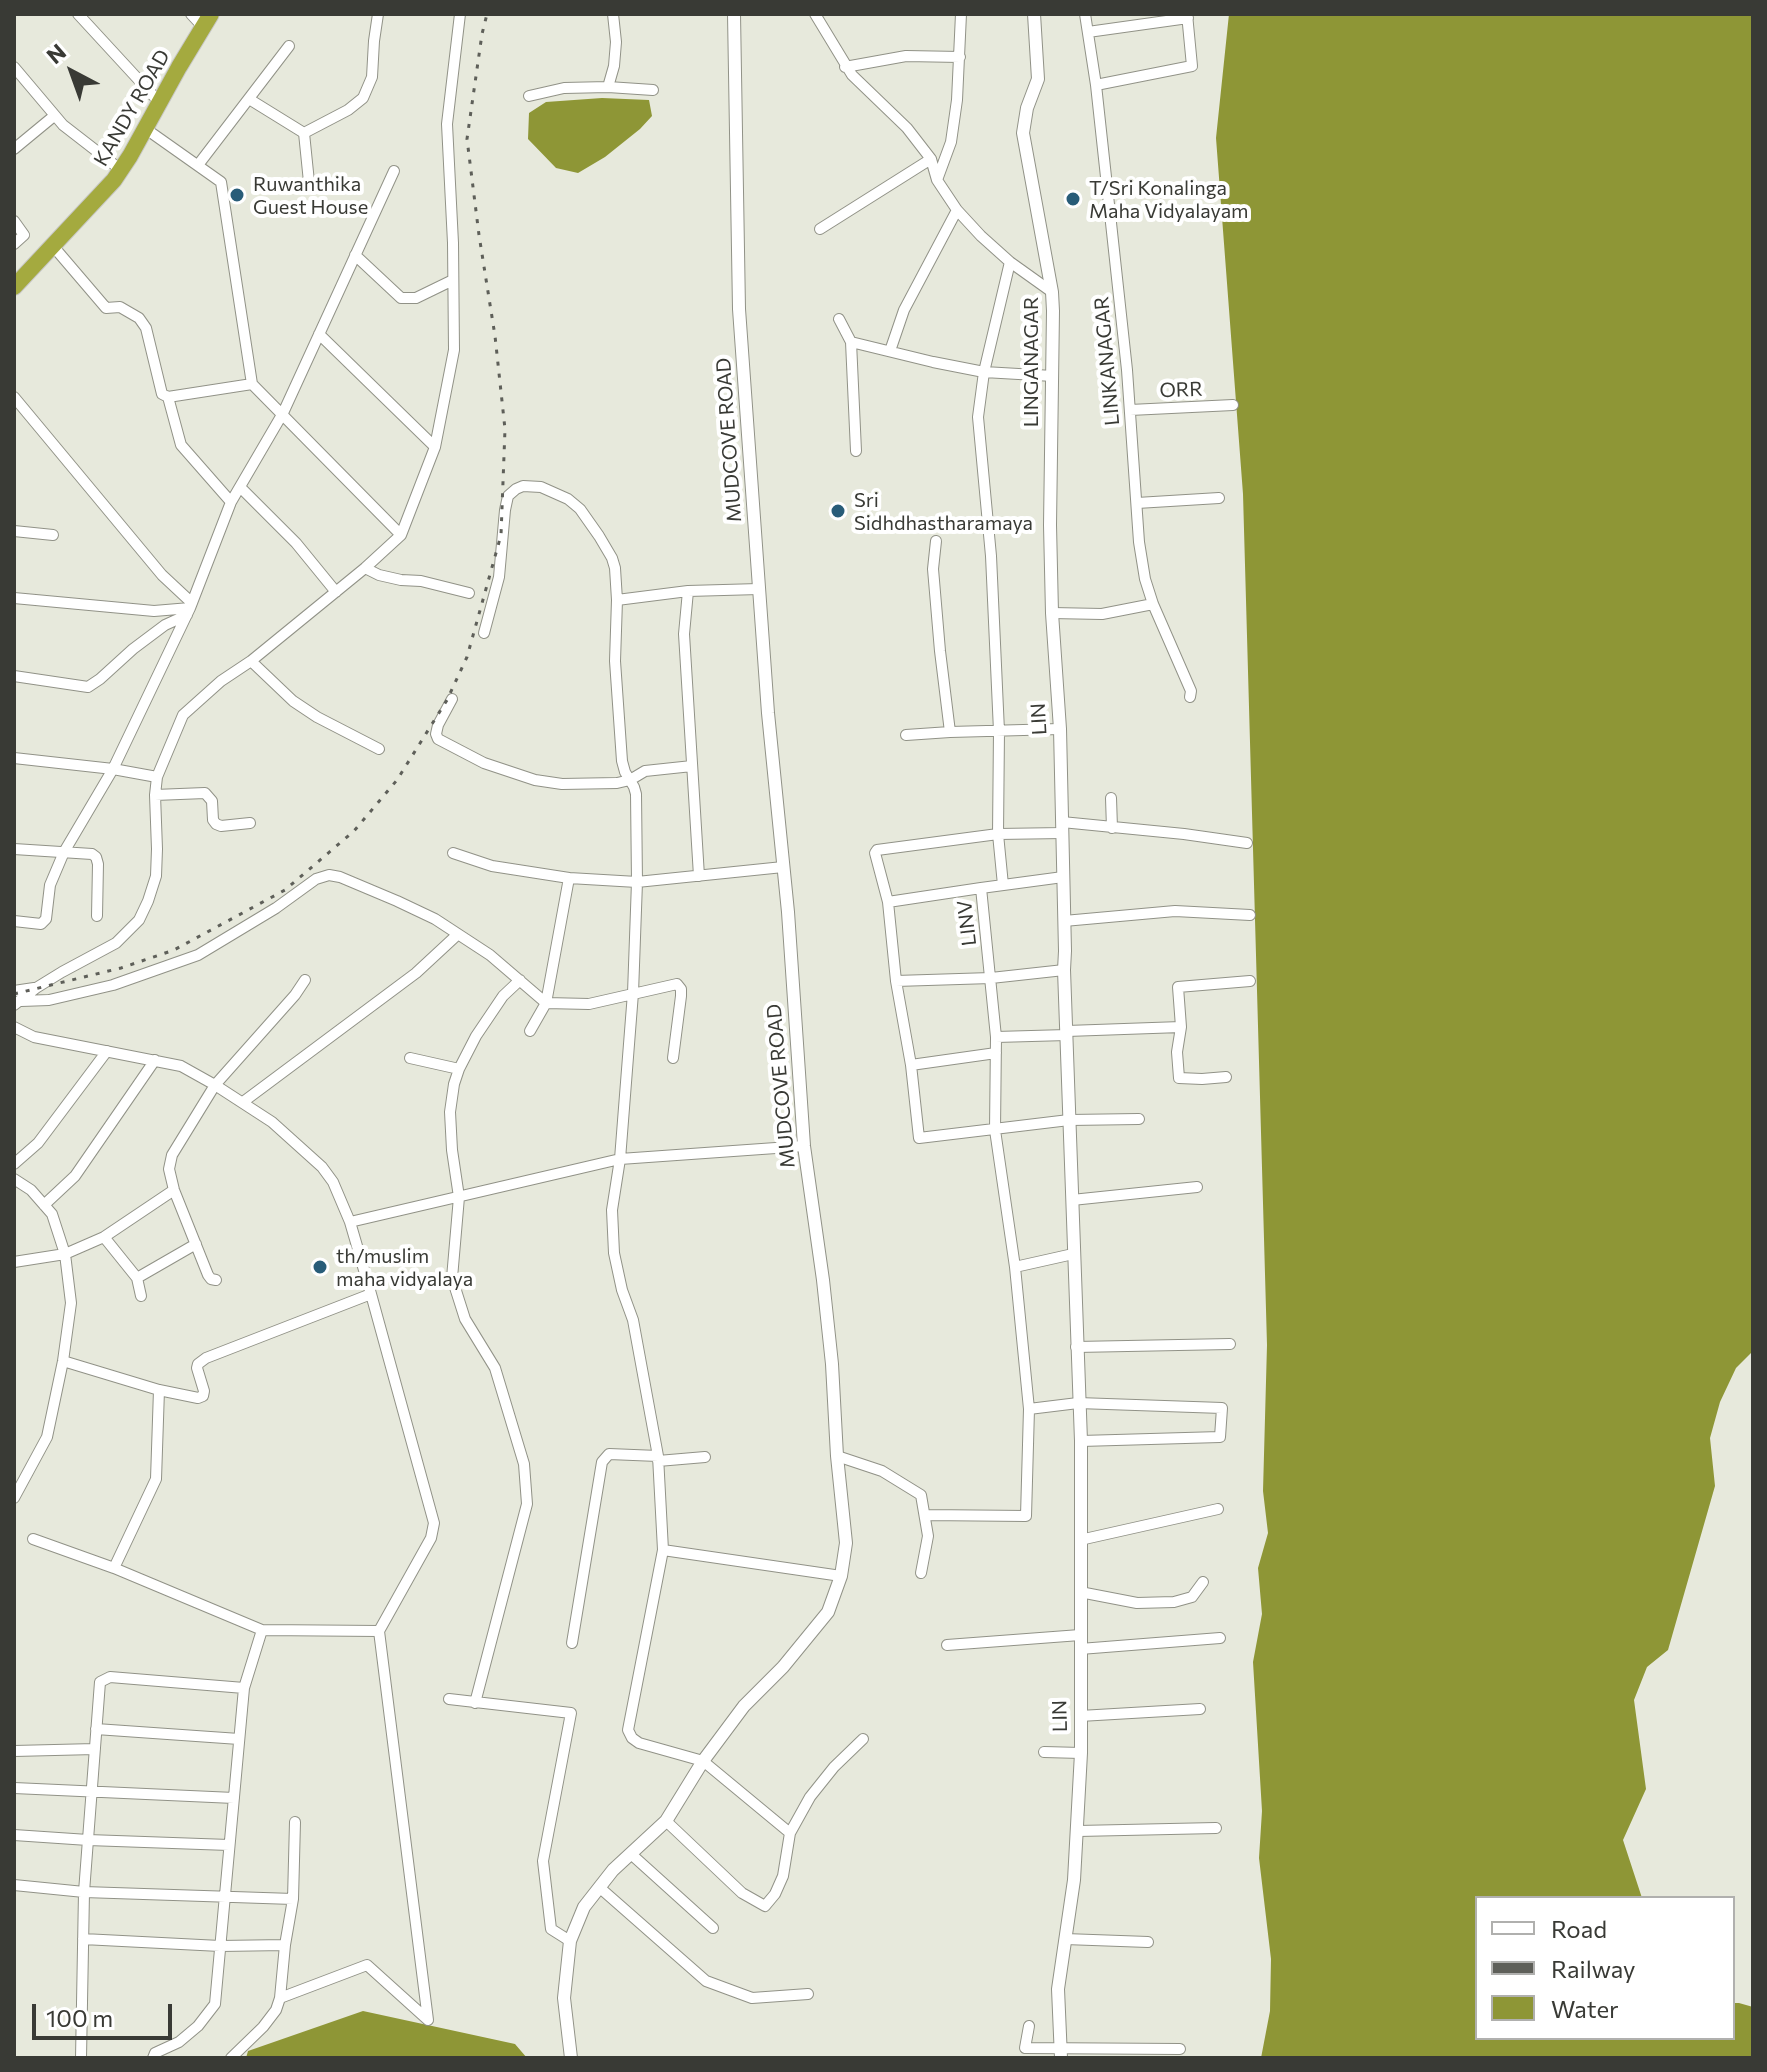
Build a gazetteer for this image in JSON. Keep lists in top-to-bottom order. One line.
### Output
{"streets":{"highway":["KANDY ROAD"],"street":["LINKANAGAR","LINGANAGAR","ORR","MUDCOVE ROAD","LIN","LINV"]},"crossings":[["LINKANAGAR","ORR"],["LINGANAGAR","LIN"],["LIN","LINV"]],"places":["Ruwanthika Guest House","T/Sri Konalinga Maha Vidyalayam","Sri Sidhdhastharamaya","th/muslim maha vidyalaya"],"legend":["Road","Railway","Water"],"scale_bar":"100 m","north":"top left"}
